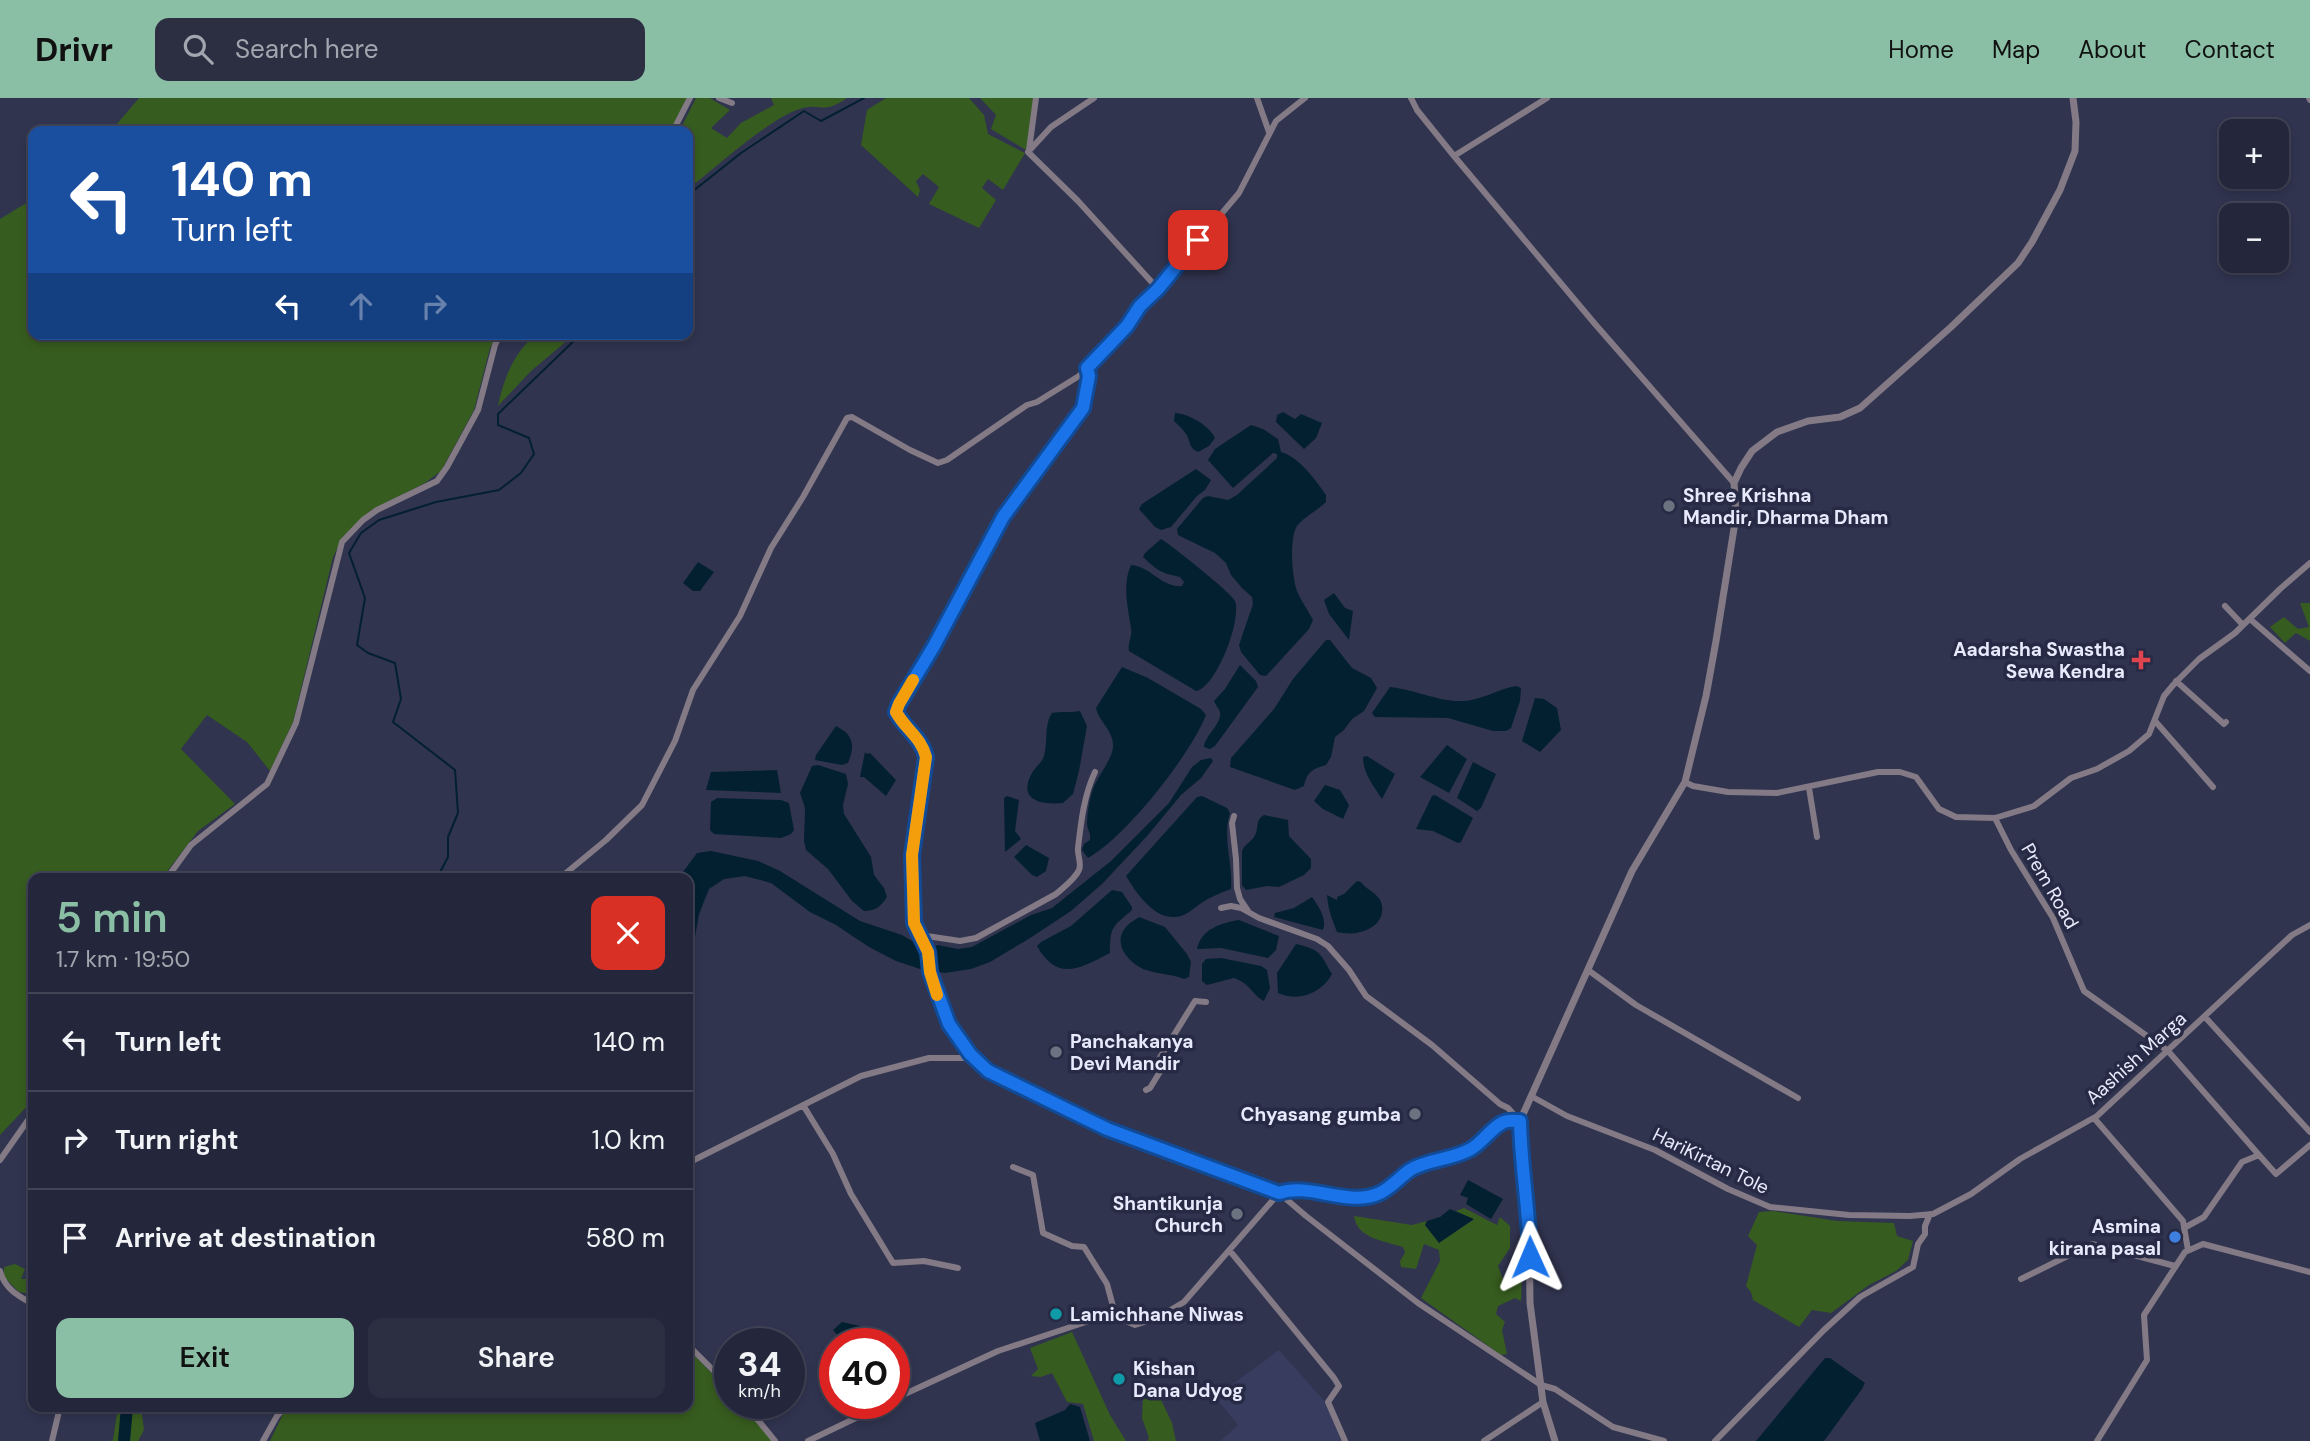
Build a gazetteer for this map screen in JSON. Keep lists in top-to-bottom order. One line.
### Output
{"streets":{"street":["Prem Road","Aashish Marga","HariKirtan Tole"]},"crossings":[["Prem Road","Aashish Marga"],["Aashish Marga","HariKirtan Tole"]],"places":{"other":["Shree Krishna Mandir, Dharma Dham","Panchakanya Devi Mandir","Chyasang gumba","Shantikunja Church","Asmina kirana pasal","Lamichhane Niwas","Kishan Dana Udyog"],"health":["Aadarsha Swastha Sewa Kendra"]},"page":{"header":"Drivr","search":"Search here","nav":["Home","Map","About","Contact"],"map_buttons":["+","−"],"turn":["140 m","Turn left"],"heading":["5 min","1.7 km · 19:50"],"list":[{"name":"Turn left","value":"140 m"},{"name":"Turn right","value":"1.0 km"},{"name":"Arrive at destination","value":"580 m"}],"buttons":["Exit","Share"],"speed":"34 km/h","limit":"40"}}
